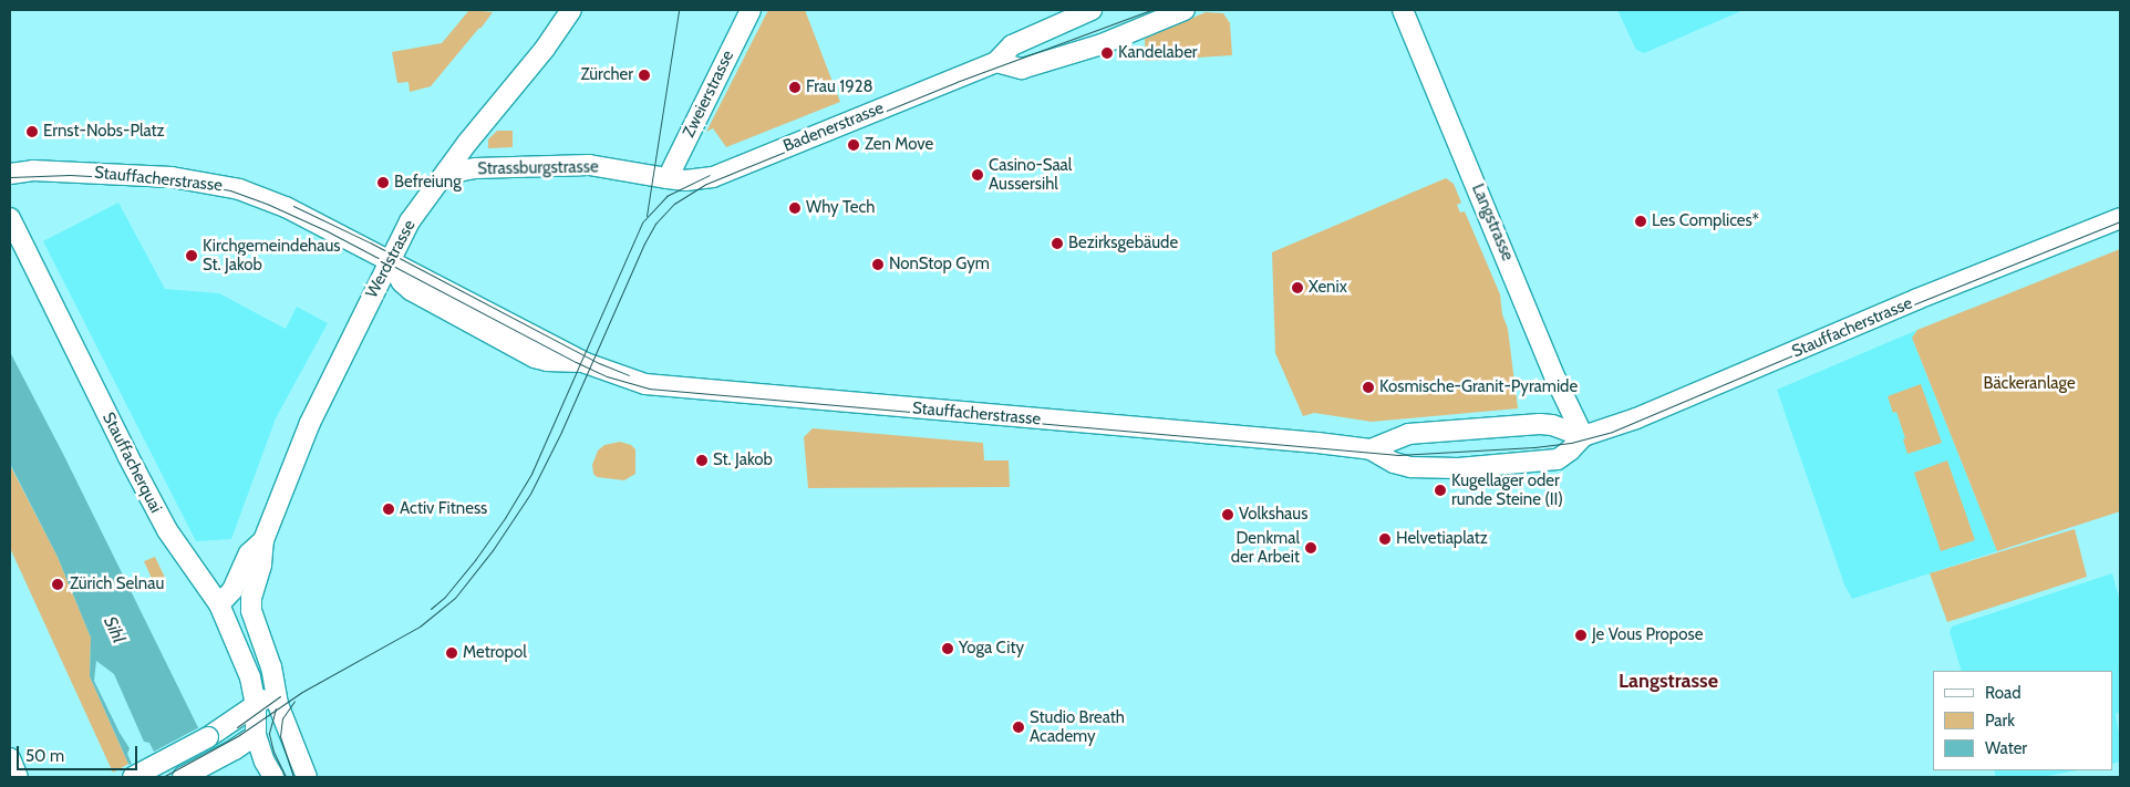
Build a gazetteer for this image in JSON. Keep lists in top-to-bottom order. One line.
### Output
{"streets":{"street":["Zweierstrasse","Badenerstrasse","Strassburgstrasse","Stauffacherstrasse","Langstrasse","Werdstrasse","Stauffacherquai"]},"crossings":[["Zweierstrasse","Badenerstrasse"],["Zweierstrasse","Strassburgstrasse"],["Badenerstrasse","Strassburgstrasse"],["Strassburgstrasse","Werdstrasse"],["Stauffacherstrasse","Langstrasse"],["Stauffacherstrasse","Werdstrasse"],["Werdstrasse","Stauffacherquai"]],"districts":["Langstrasse"],"water":["Sihl"],"parks":["Bäckeranlage"],"places":["Kandelaber","Zürcher","Frau 1928","Ernst-Nobs-Platz","Zen Move","Casino-Saal Aussersihl","Befreiung","Why Tech","Les Complices*","Bezirksgebäude","Kirchgemeindehaus St. Jakob","NonStop Gym","Xenix","Kosmische-Granit-Pyramide","St. Jakob","Kugellager oder runde Steine (II)","Activ Fitness","Volkshaus","Helvetiaplatz","Denkmal der Arbeit","Zürich Selnau","Je Vous Propose","Yoga City","Metropol","Studio Breath Academy"],"legend":["Road","Park","Water"],"scale_bar":"50 m"}
